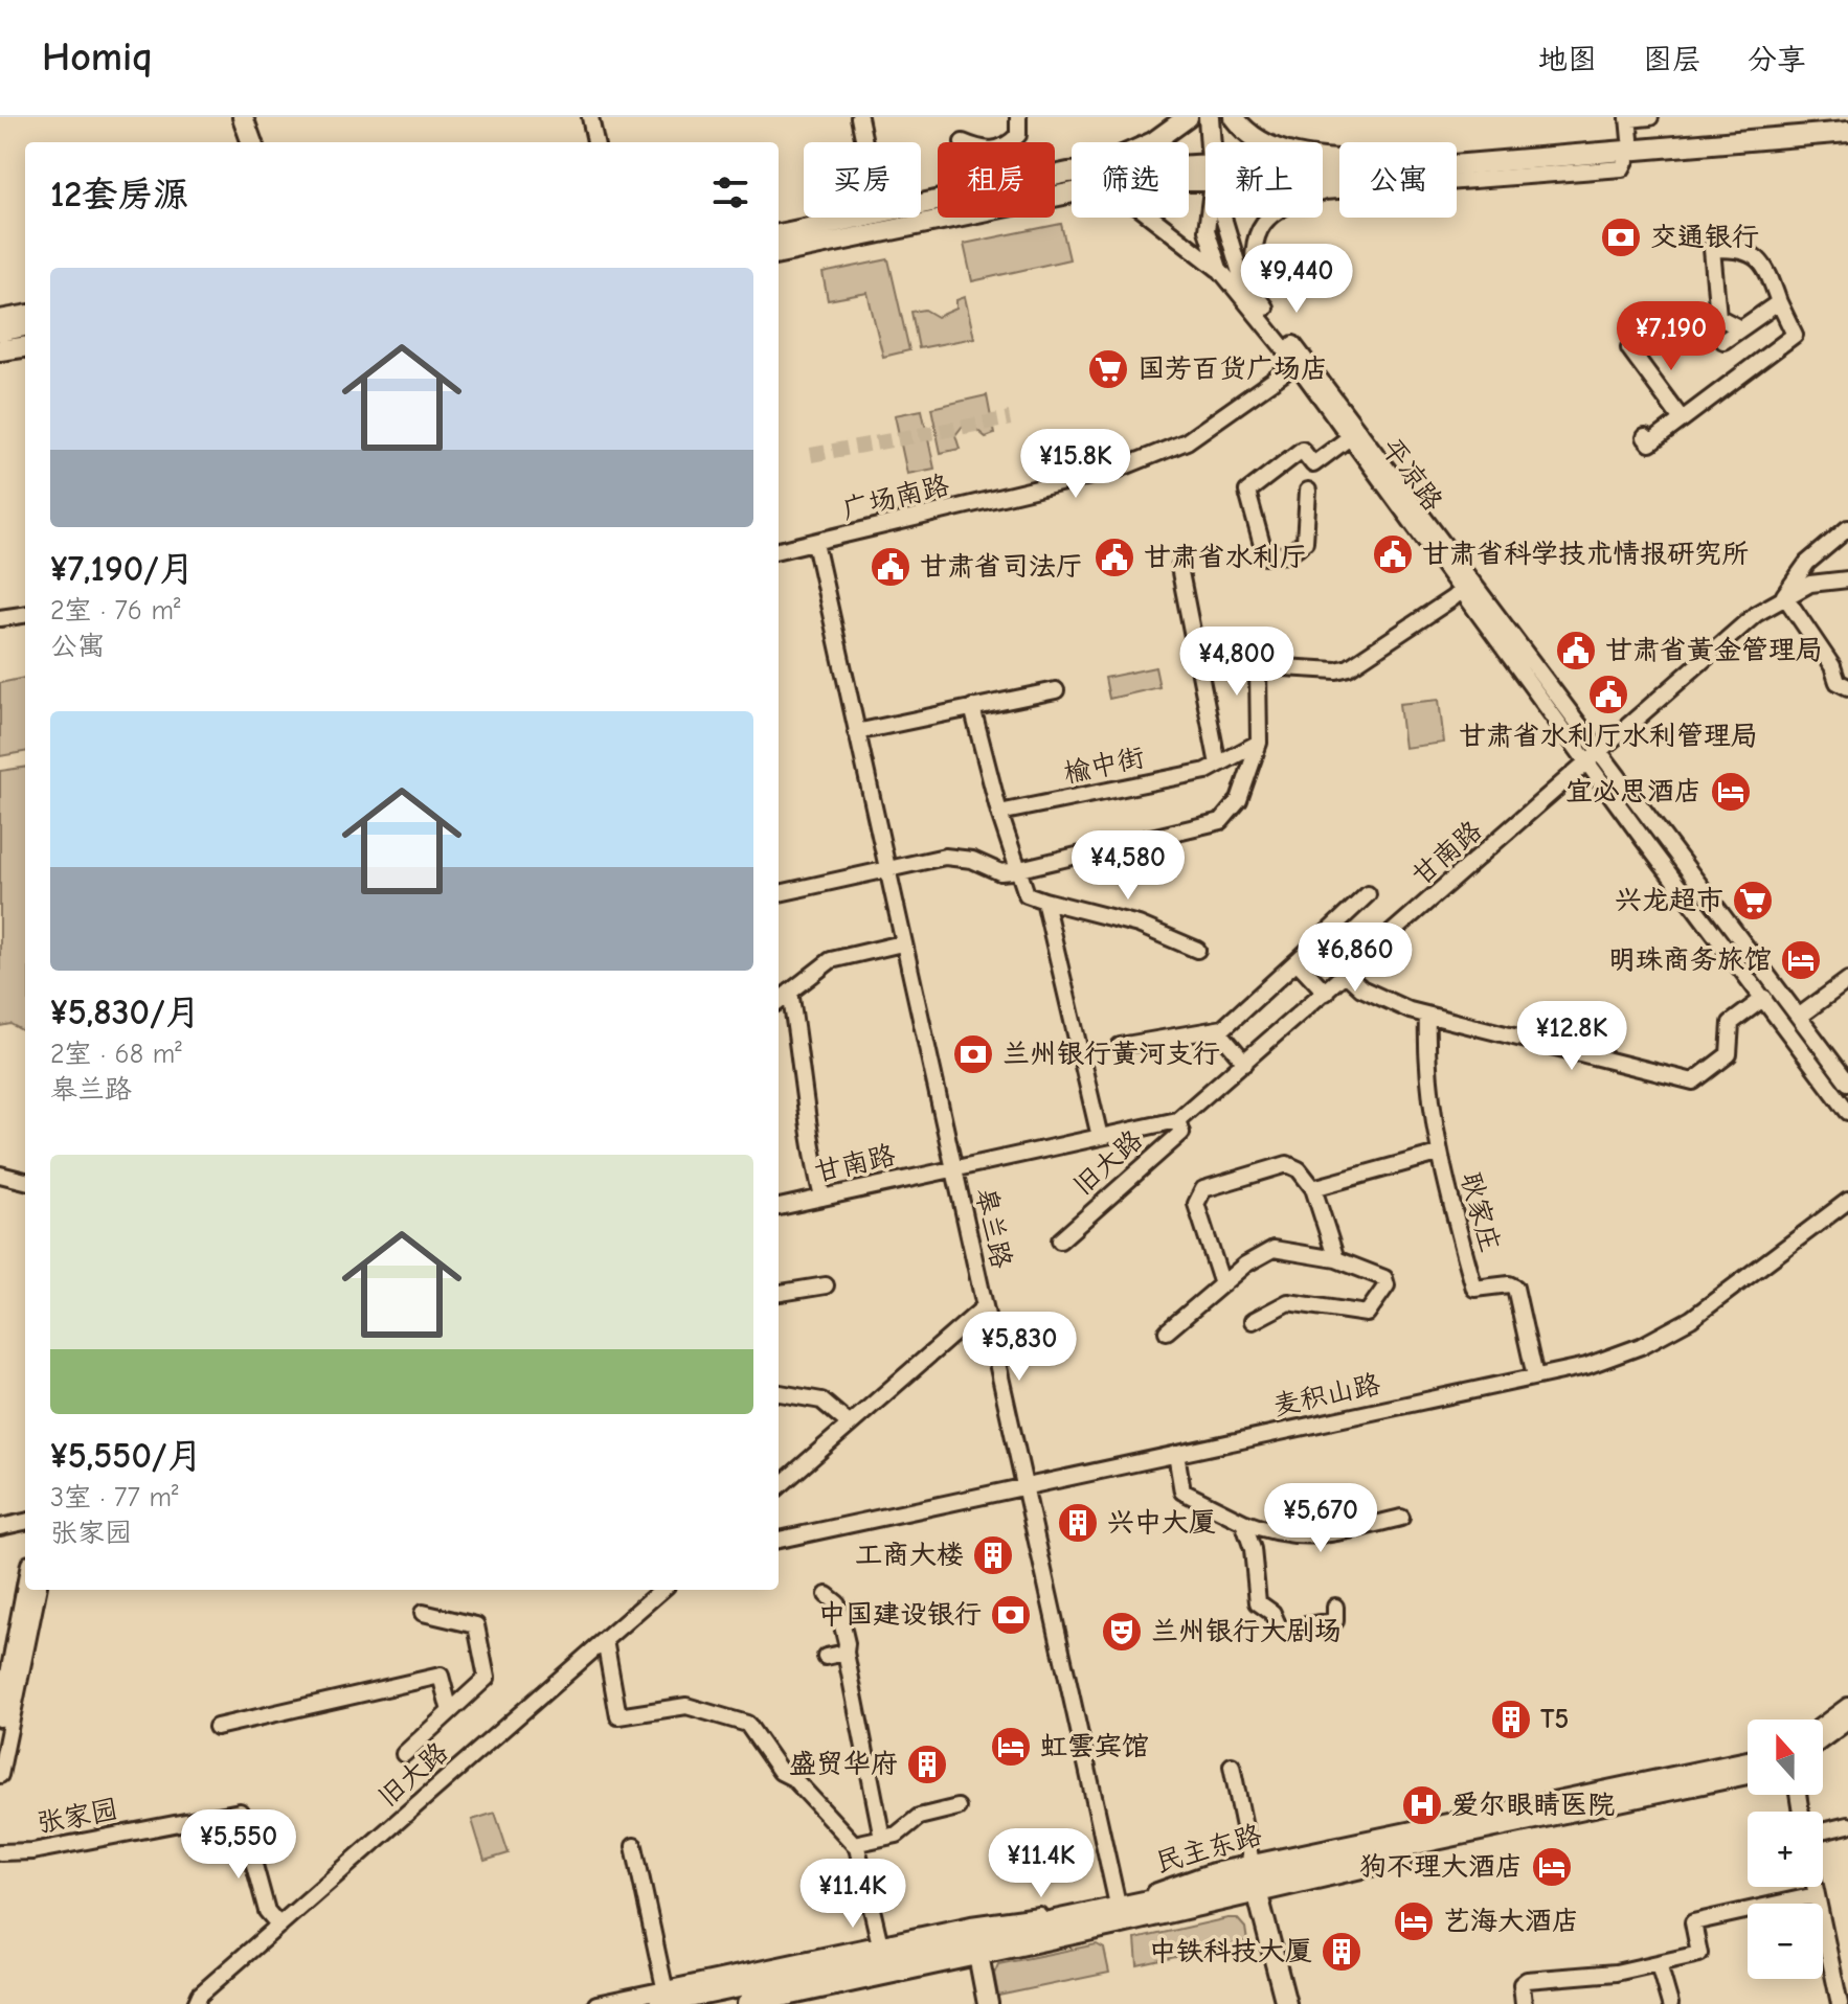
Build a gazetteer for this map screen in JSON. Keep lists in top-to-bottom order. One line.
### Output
{"streets":{"main road":["平凉路","民主东路"],"street":["广场南路","榆中街","甘南路","旧大路","耿家庄","皋兰路","麦积山路","张家园"]},"crossings":[["平凉路","广场南路"],["平凉路","甘南路"],["广场南路","皋兰路"],["甘南路","旧大路"],["甘南路","皋兰路"],["旧大路","张家园"],["耿家庄","麦积山路"],["皋兰路","麦积山路"],["皋兰路","民主东路"]],"places":{"bank":["交通银行","兰州银行黄河支行","中国建设银行"],"supermarket":["国芳百货广场店","兴龙超市"],"public building":["甘肃省科学技术情报研究所","甘肃省水利厅","甘肃省司法厅","甘肃省黄金管理局","甘肃省水利厅水利管理局"],"hotel":["宜必思酒店","明珠商务旅馆","虹雲宾馆","狗不理大酒店","艺海大酒店"],"building":["兴中大厦","工商大楼","T5","盛贸华府","中铁科技大厦"],"theatre":["兰州银行大剧场"],"hospital":["爱尔眼睛医院"]},"north":"top","page":{"header":"Homiq","nav":["地图","图层","分享"],"chip":["买房","租房","筛选","新上","公寓"],"heading":"12套房源","list":[{"name":"¥7,190/月","note":"2室 · 76 m² · 公寓"},{"name":"¥5,830/月","note":"2室 · 68 m² · 皋兰路"},{"name":"¥5,550/月","note":"3室 · 77 m² · 张家园"}],"price":["¥9,440","¥7,190","¥15.8K","¥4,800","¥4,580","¥6,860","¥12.8K","¥5,830","¥5,670","¥5,550","¥11.4K","¥11.4K"],"map_buttons":["+","−"]}}
